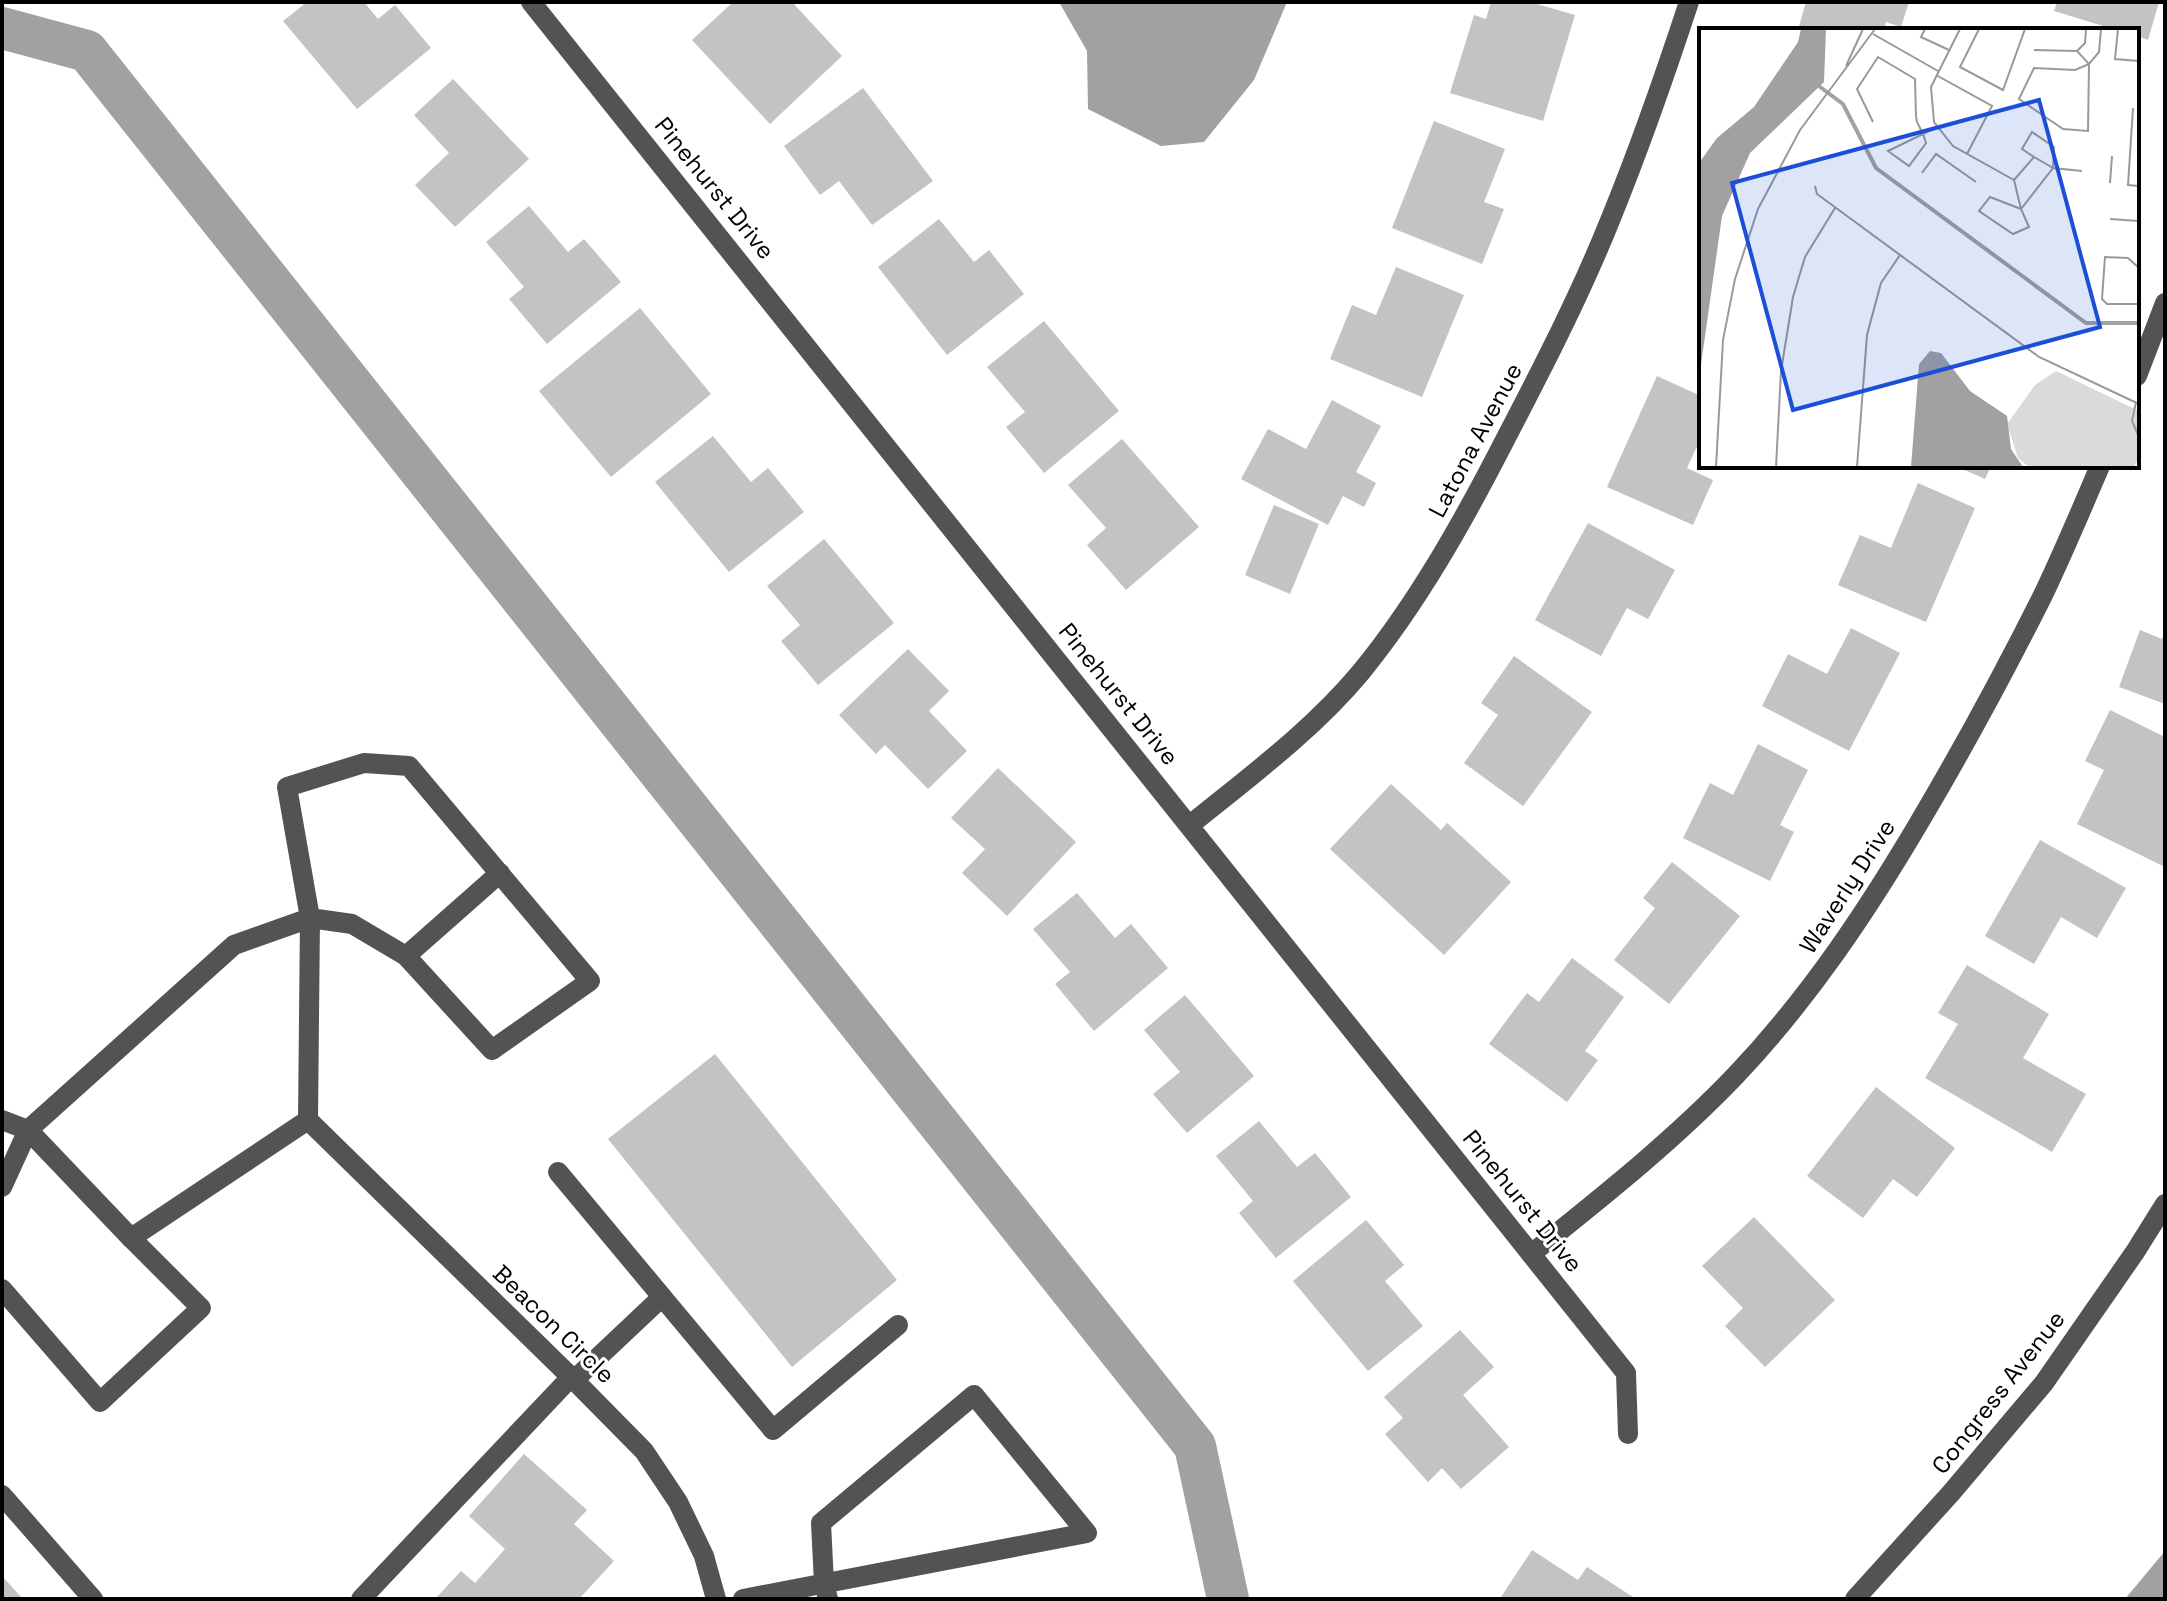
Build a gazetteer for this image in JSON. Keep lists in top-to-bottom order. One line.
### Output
{"streets":{"street":["Pinehurst Drive","Latona Avenue","Waverly Drive","Beacon Circle","Congress Avenue"]},"crossings":[["Pinehurst Drive","Latona Avenue"],["Pinehurst Drive","Waverly Drive"]]}
